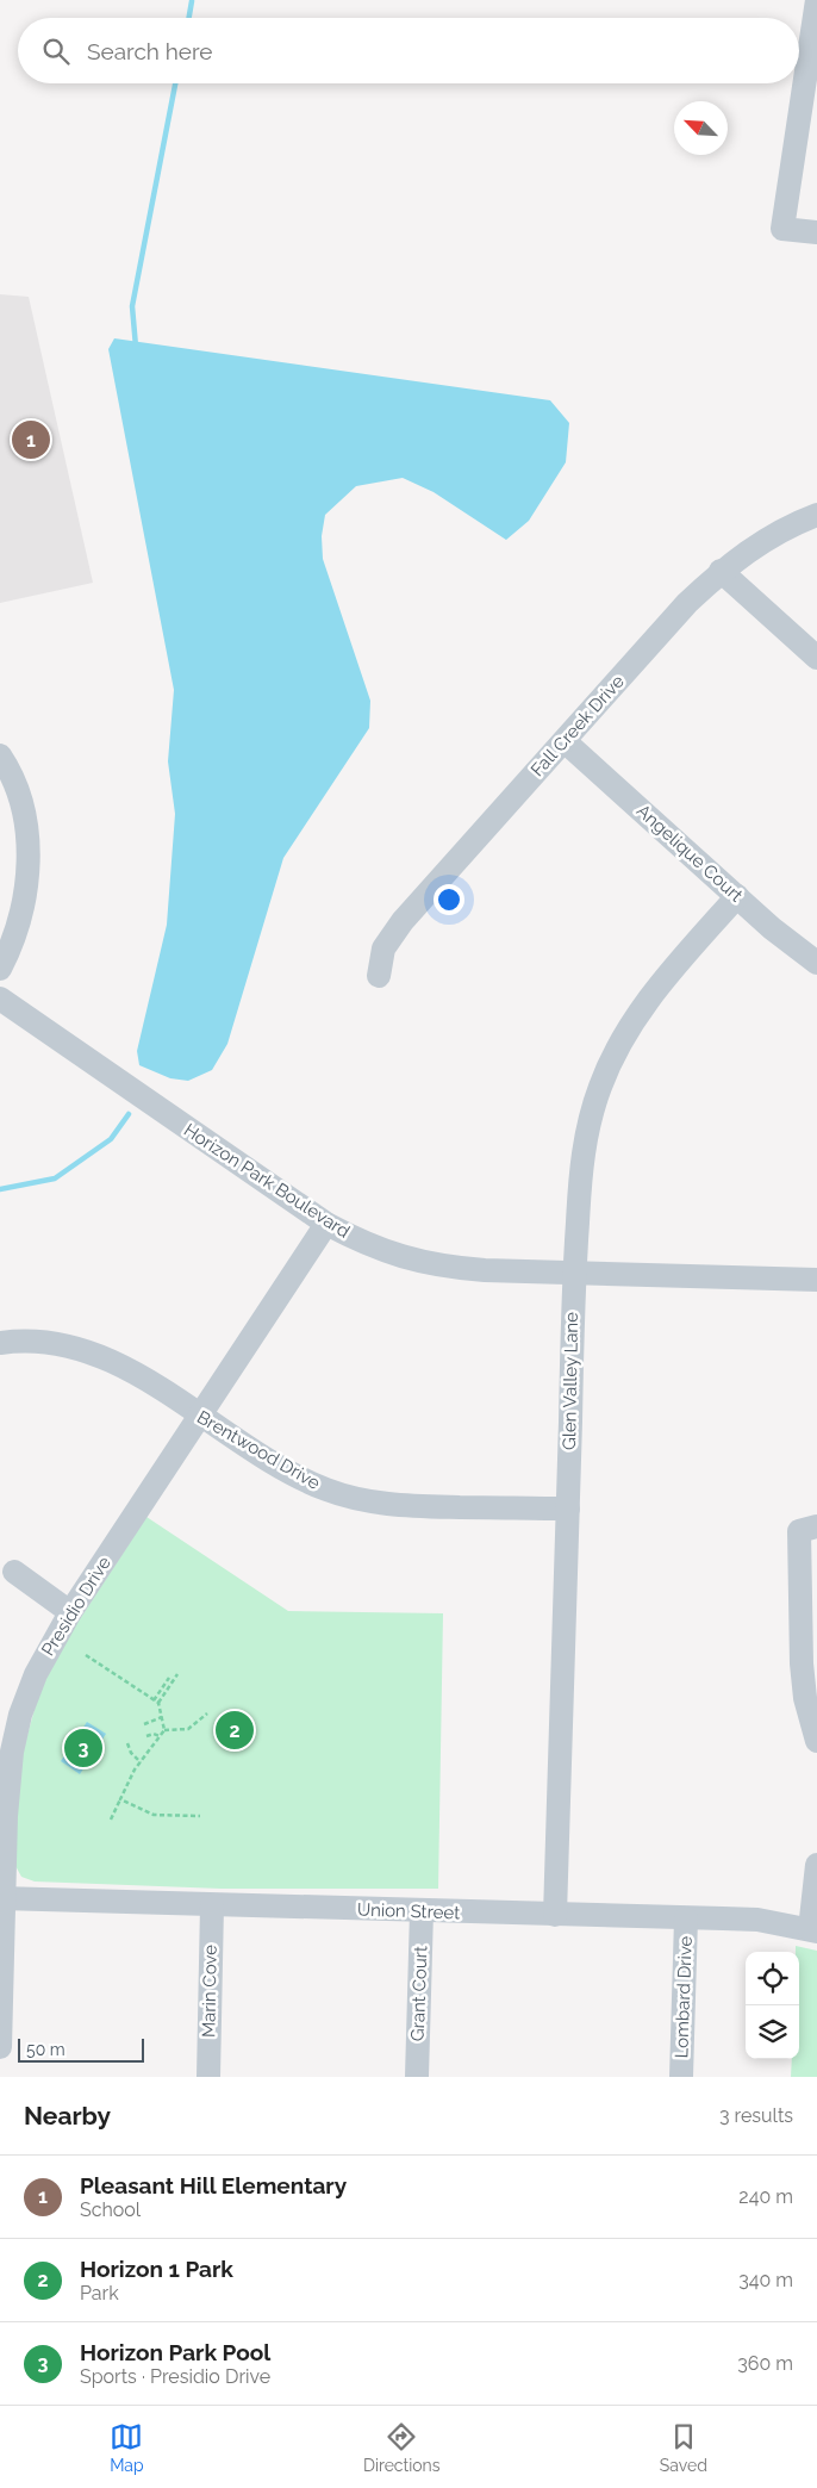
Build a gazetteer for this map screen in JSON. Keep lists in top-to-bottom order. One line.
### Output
{"streets":{"street":["Fall Creek Drive","Angelique Court","Horizon Park Boulevard","Glen Valley Lane","Brentwood Drive","Presidio Drive","Union Street","Marin Cove","Grant Court","Lombard Drive"]},"crossings":[["Fall Creek Drive","Angelique Court"],["Angelique Court","Glen Valley Lane"],["Horizon Park Boulevard","Glen Valley Lane"],["Horizon Park Boulevard","Presidio Drive"],["Glen Valley Lane","Brentwood Drive"],["Glen Valley Lane","Union Street"],["Brentwood Drive","Presidio Drive"],["Presidio Drive","Union Street"],["Union Street","Marin Cove"],["Union Street","Grant Court"],["Union Street","Lombard Drive"]],"scale_bar":"50 m","north":"top left","page":{"search":"Search here","pins":["1","2","3"],"scale":"50 m","heading":["Nearby","3 results"],"list":[{"mark":"1","name":"Pleasant Hill Elementary","note":"School","value":"240 m"},{"mark":"2","name":"Horizon 1 Park","note":"Park","value":"340 m"},{"mark":"3","name":"Horizon Park Pool","note":"Sports · Presidio Drive","value":"360 m"}],"nav":["Map","Directions","Saved"]}}
